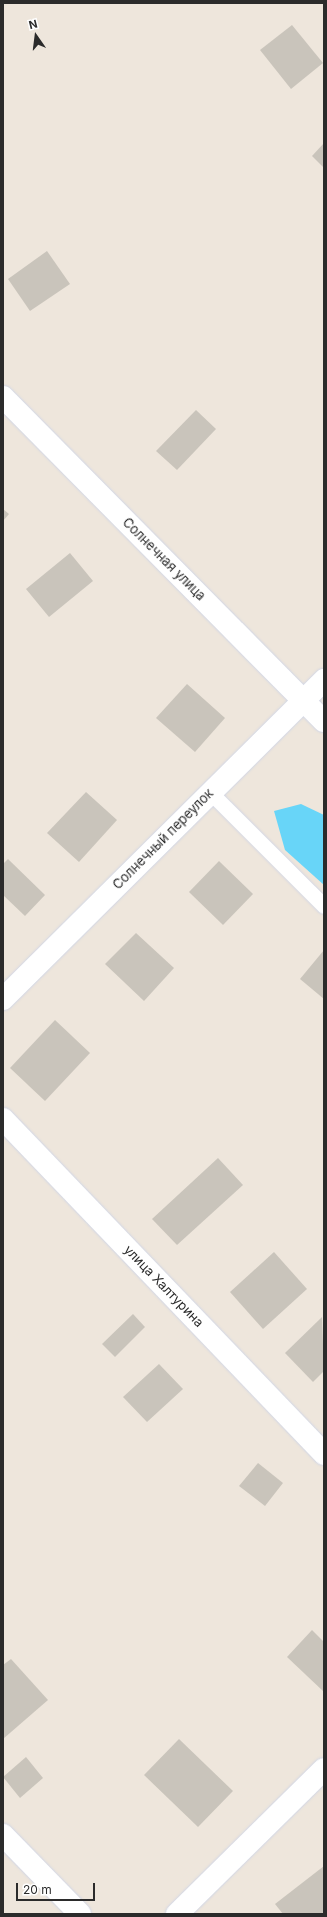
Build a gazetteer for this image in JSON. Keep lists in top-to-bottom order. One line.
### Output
{"streets":{"street":["Солнечная улица","Солнечный переулок","улица Халтурина"]},"crossings":[["Солнечная улица","Солнечный переулок"]],"scale_bar":"20 m","north":"top"}
